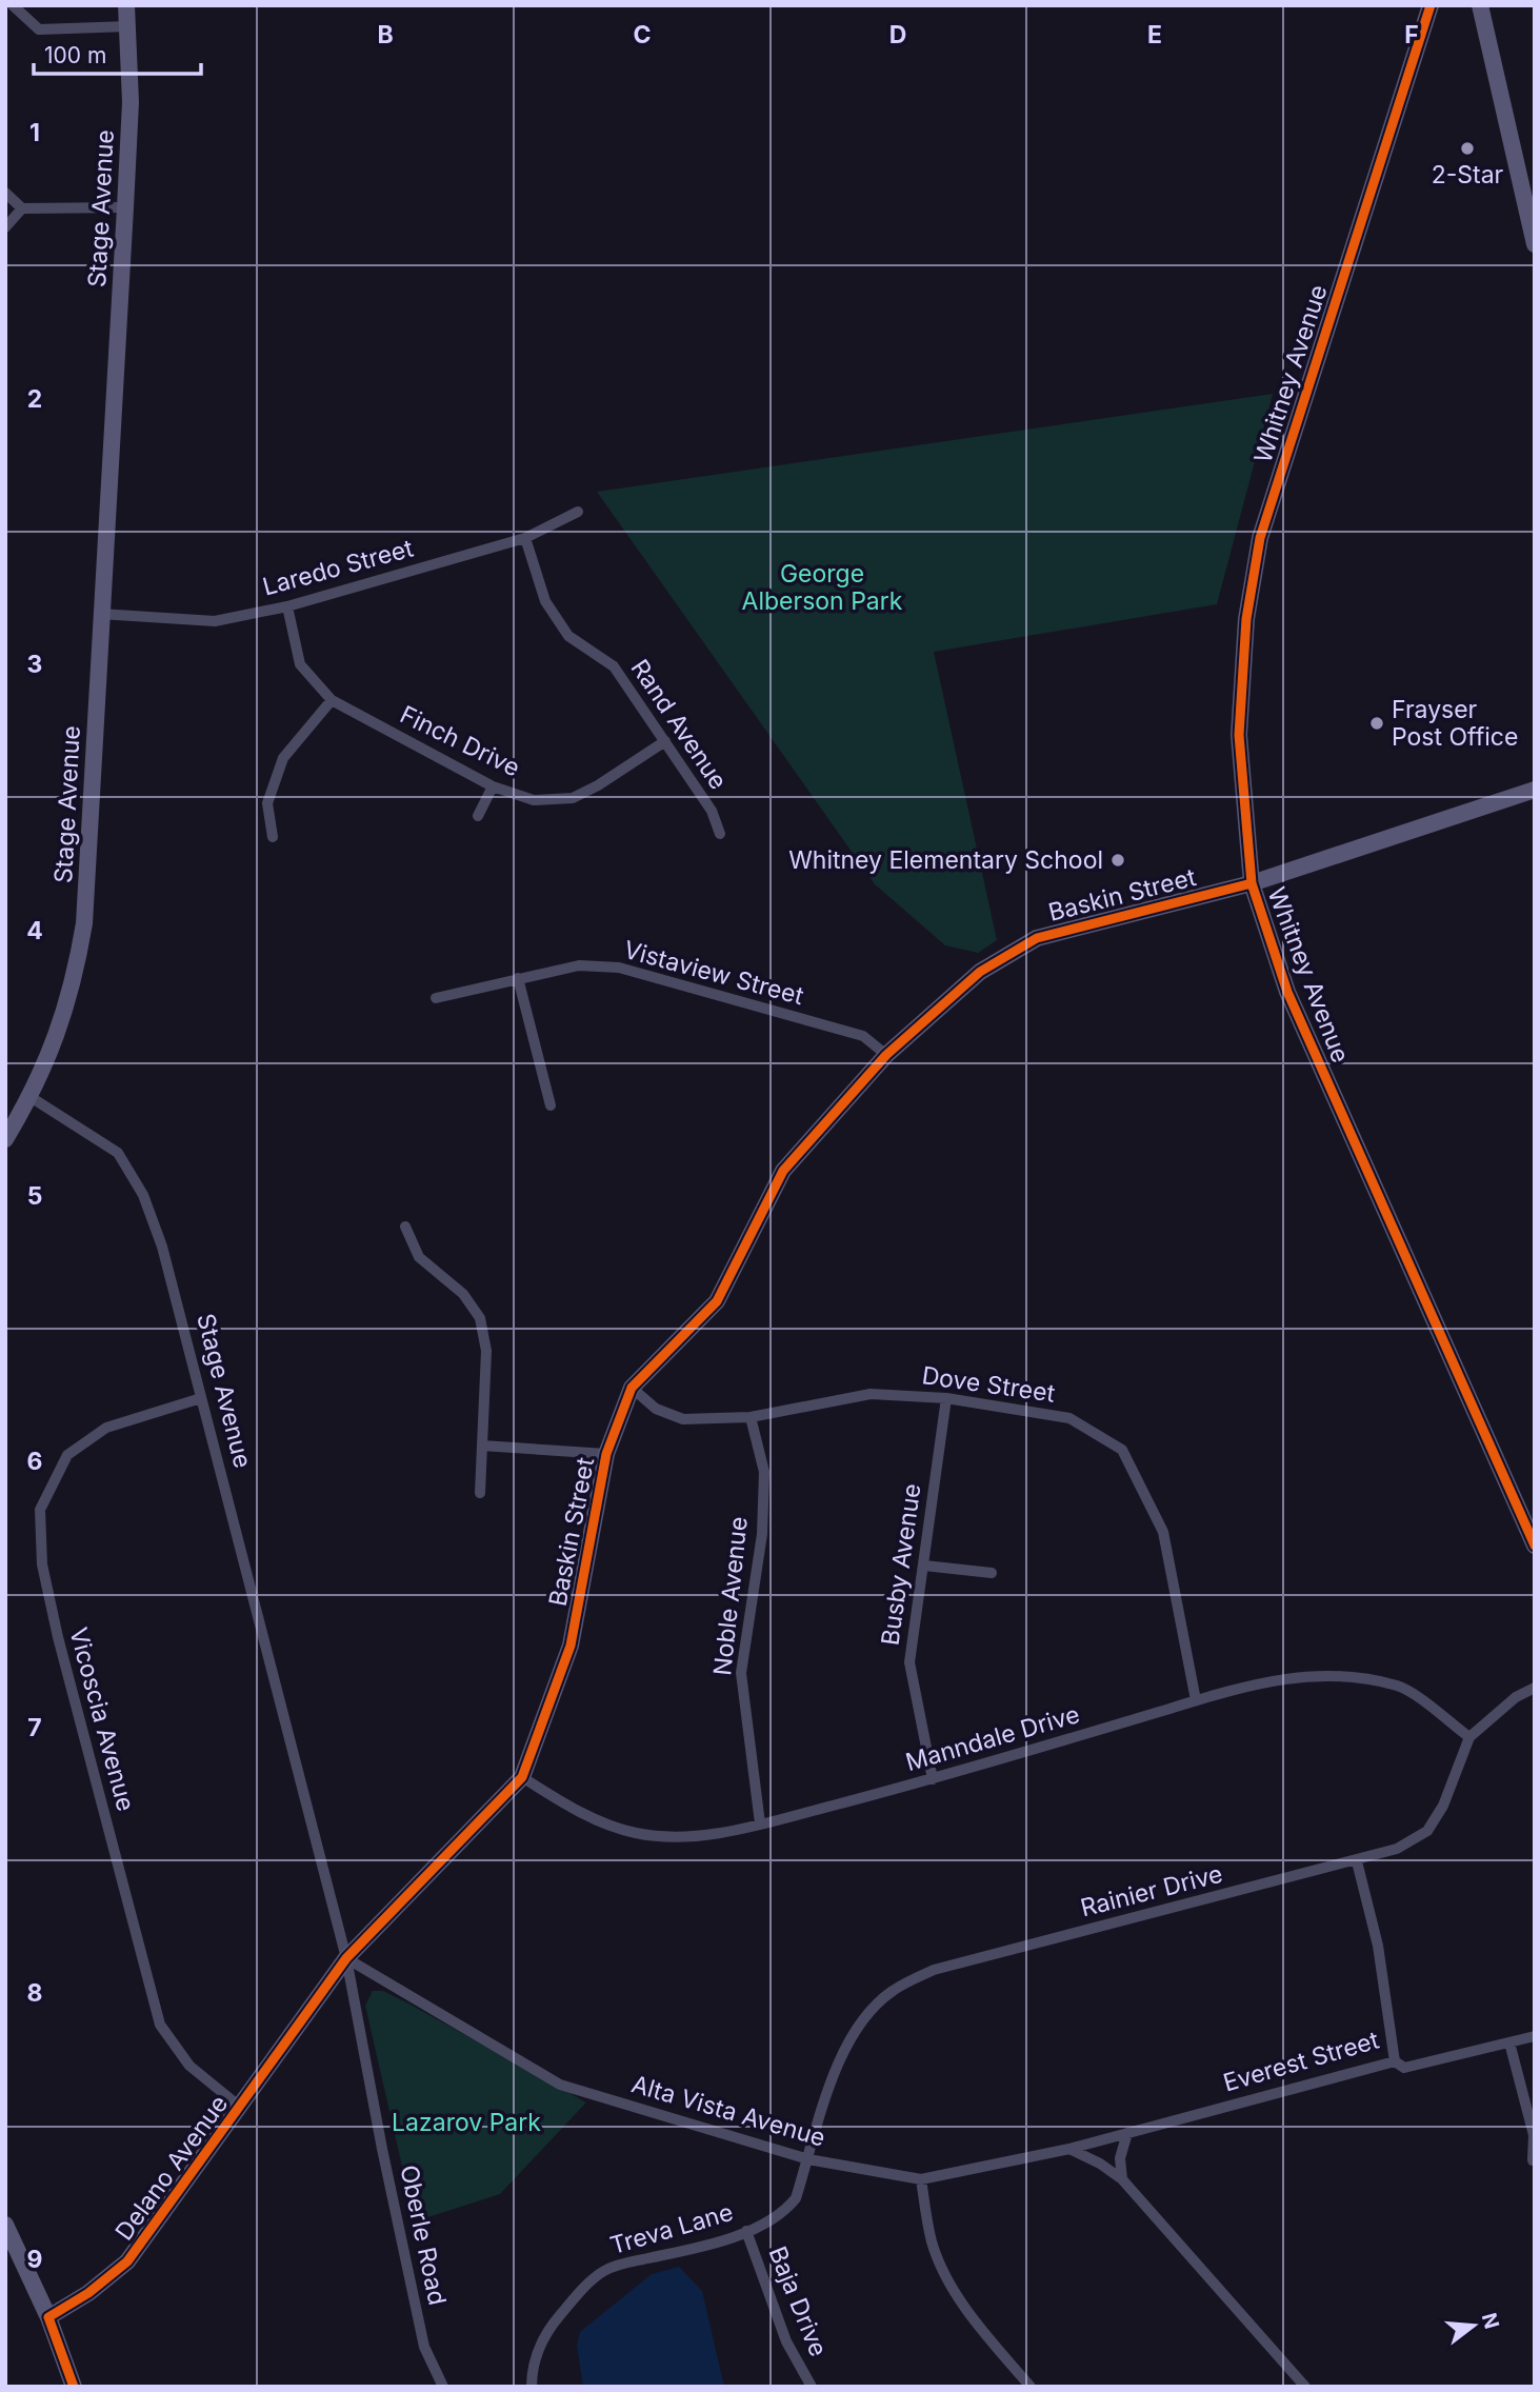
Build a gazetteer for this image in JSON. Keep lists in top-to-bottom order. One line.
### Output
{"streets":{"main road":["Stage Avenue","Whitney Avenue","Baskin Street","Delano Avenue"],"street":["Laredo Street","Rand Avenue","Finch Drive","Vistaview Street","Dove Street","Busby Avenue","Noble Avenue","Vicoscia Avenue","Manndale Drive","Rainier Drive","Everest Street","Alta Vista Avenue","Treva Lane","Oberle Road","Baja Drive"]},"crossings":[["Stage Avenue","Laredo Street"],["Stage Avenue","Baskin Street"],["Stage Avenue","Vicoscia Avenue"],["Stage Avenue","Alta Vista Avenue"],["Stage Avenue","Delano Avenue"],["Stage Avenue","Oberle Road"],["Whitney Avenue","Baskin Street"],["Laredo Street","Rand Avenue"],["Laredo Street","Finch Drive"],["Rand Avenue","Finch Drive"],["Baskin Street","Vistaview Street"],["Baskin Street","Dove Street"],["Baskin Street","Manndale Drive"],["Baskin Street","Alta Vista Avenue"],["Baskin Street","Delano Avenue"],["Baskin Street","Oberle Road"],["Dove Street","Busby Avenue"],["Dove Street","Noble Avenue"],["Dove Street","Manndale Drive"],["Busby Avenue","Manndale Drive"],["Noble Avenue","Manndale Drive"],["Vicoscia Avenue","Delano Avenue"],["Manndale Drive","Rainier Drive"],["Rainier Drive","Everest Street"],["Rainier Drive","Alta Vista Avenue"],["Rainier Drive","Treva Lane"],["Everest Street","Alta Vista Avenue"],["Alta Vista Avenue","Delano Avenue"],["Alta Vista Avenue","Treva Lane"],["Alta Vista Avenue","Oberle Road"],["Delano Avenue","Oberle Road"],["Treva Lane","Baja Drive"]],"parks":["George Alberson Park","Lazarov Park"],"places":["2-Star","Frayser Post Office","Whitney Elementary School"],"scale_bar":"100 m","north":"right","grid":{"columns":["B","C","D","E","F"],"rows":["1","2","3","4","5","6","7","8","9"]}}
